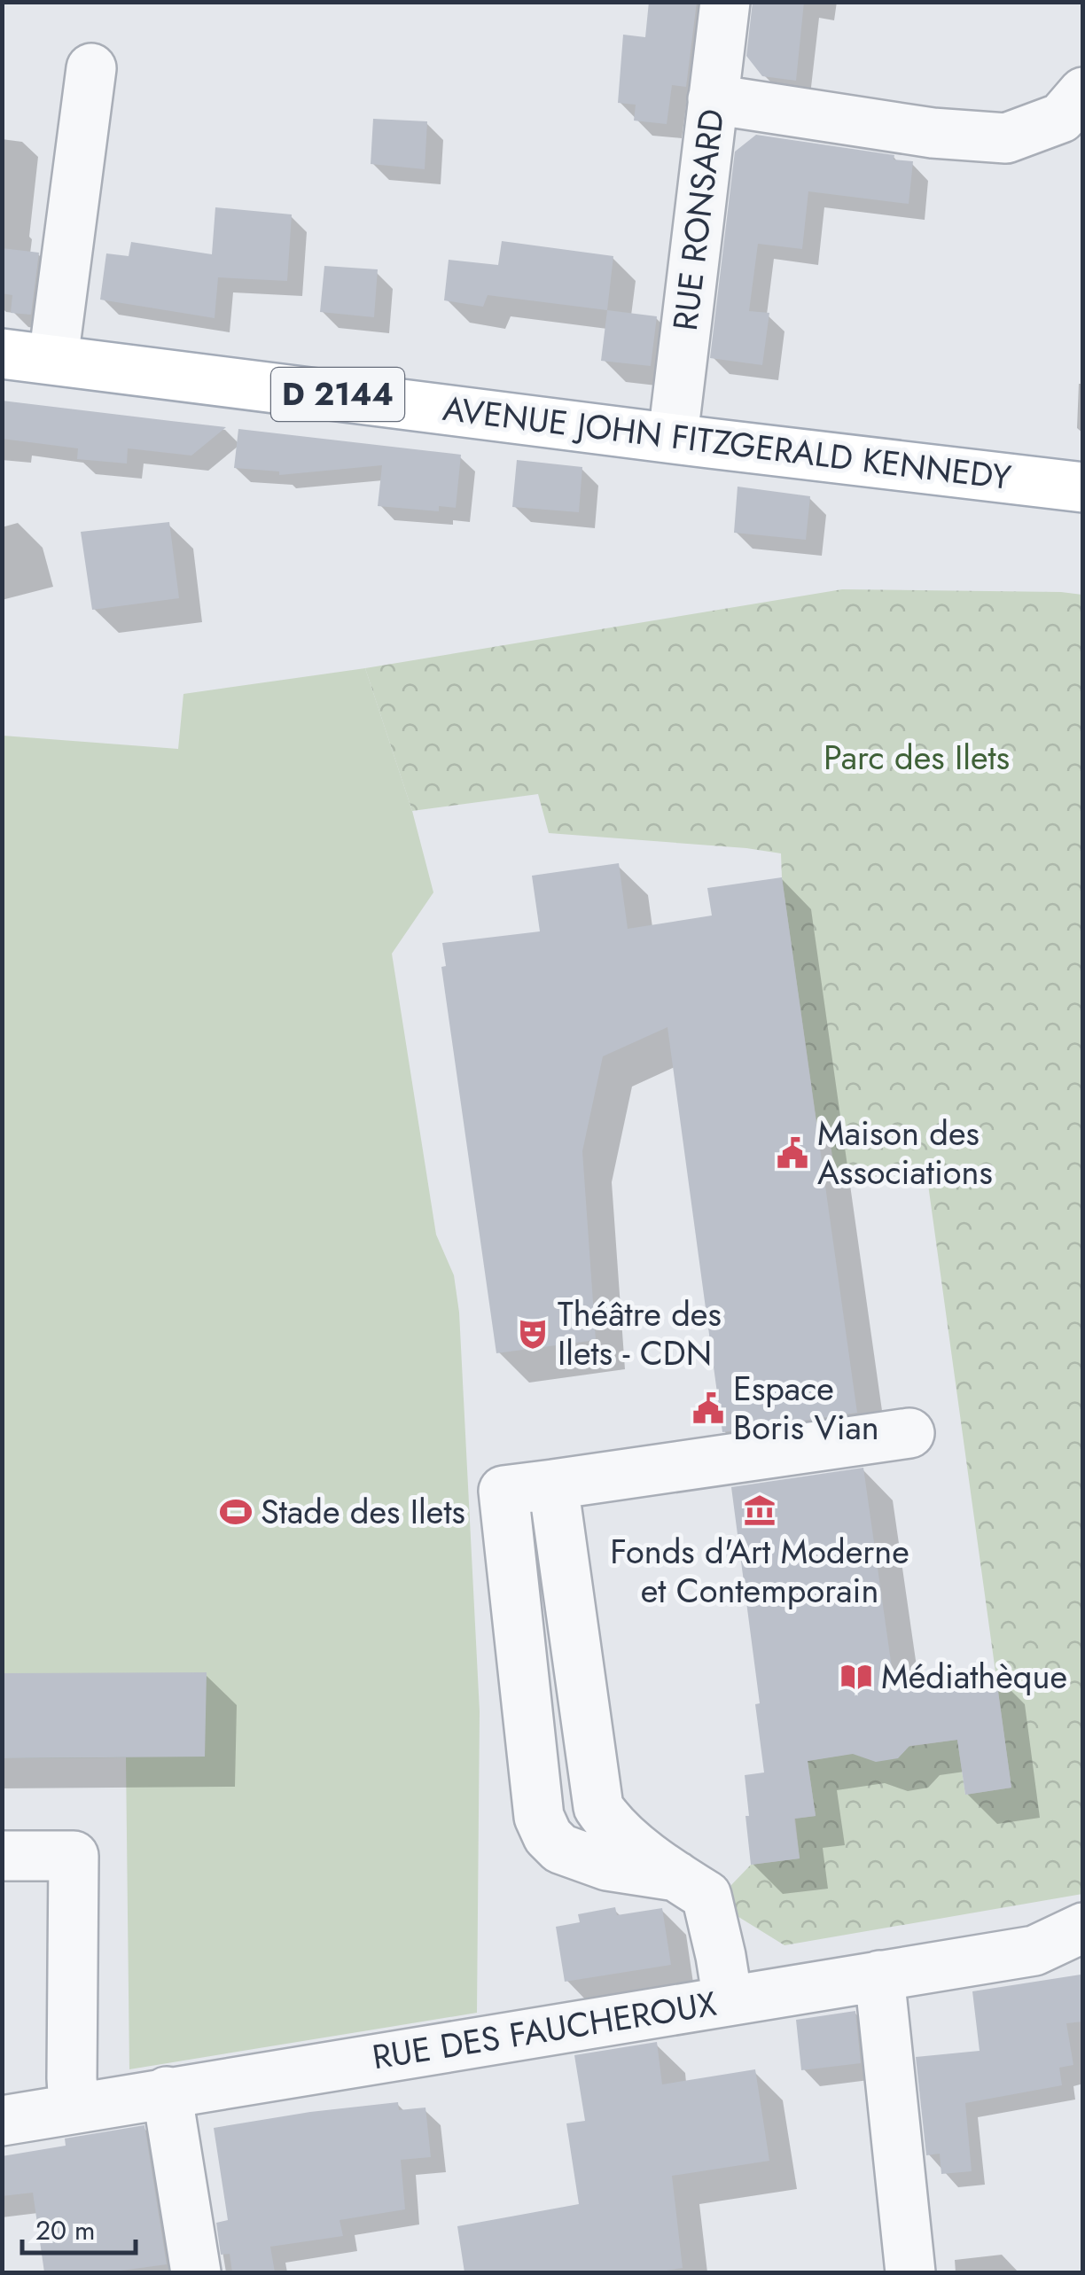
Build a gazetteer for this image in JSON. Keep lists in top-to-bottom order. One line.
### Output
{"streets":{"main road":["D 2144","AVENUE JOHN FITZGERALD KENNEDY"],"street":["RUE RONSARD","RUE DES FAUCHEROUX"]},"crossings":[["RUE RONSARD","AVENUE JOHN FITZGERALD KENNEDY"]],"parks":["Parc des Ilets"],"places":{"public building":["Maison des Associations","Espace Boris Vian"],"theatre":["Théâtre des Ilets - CDN"],"museum":["Fonds d'Art Moderne et Contemporain"],"sports":["Stade des Ilets"],"library":["Médiathèque"]},"scale_bar":"20 m"}
